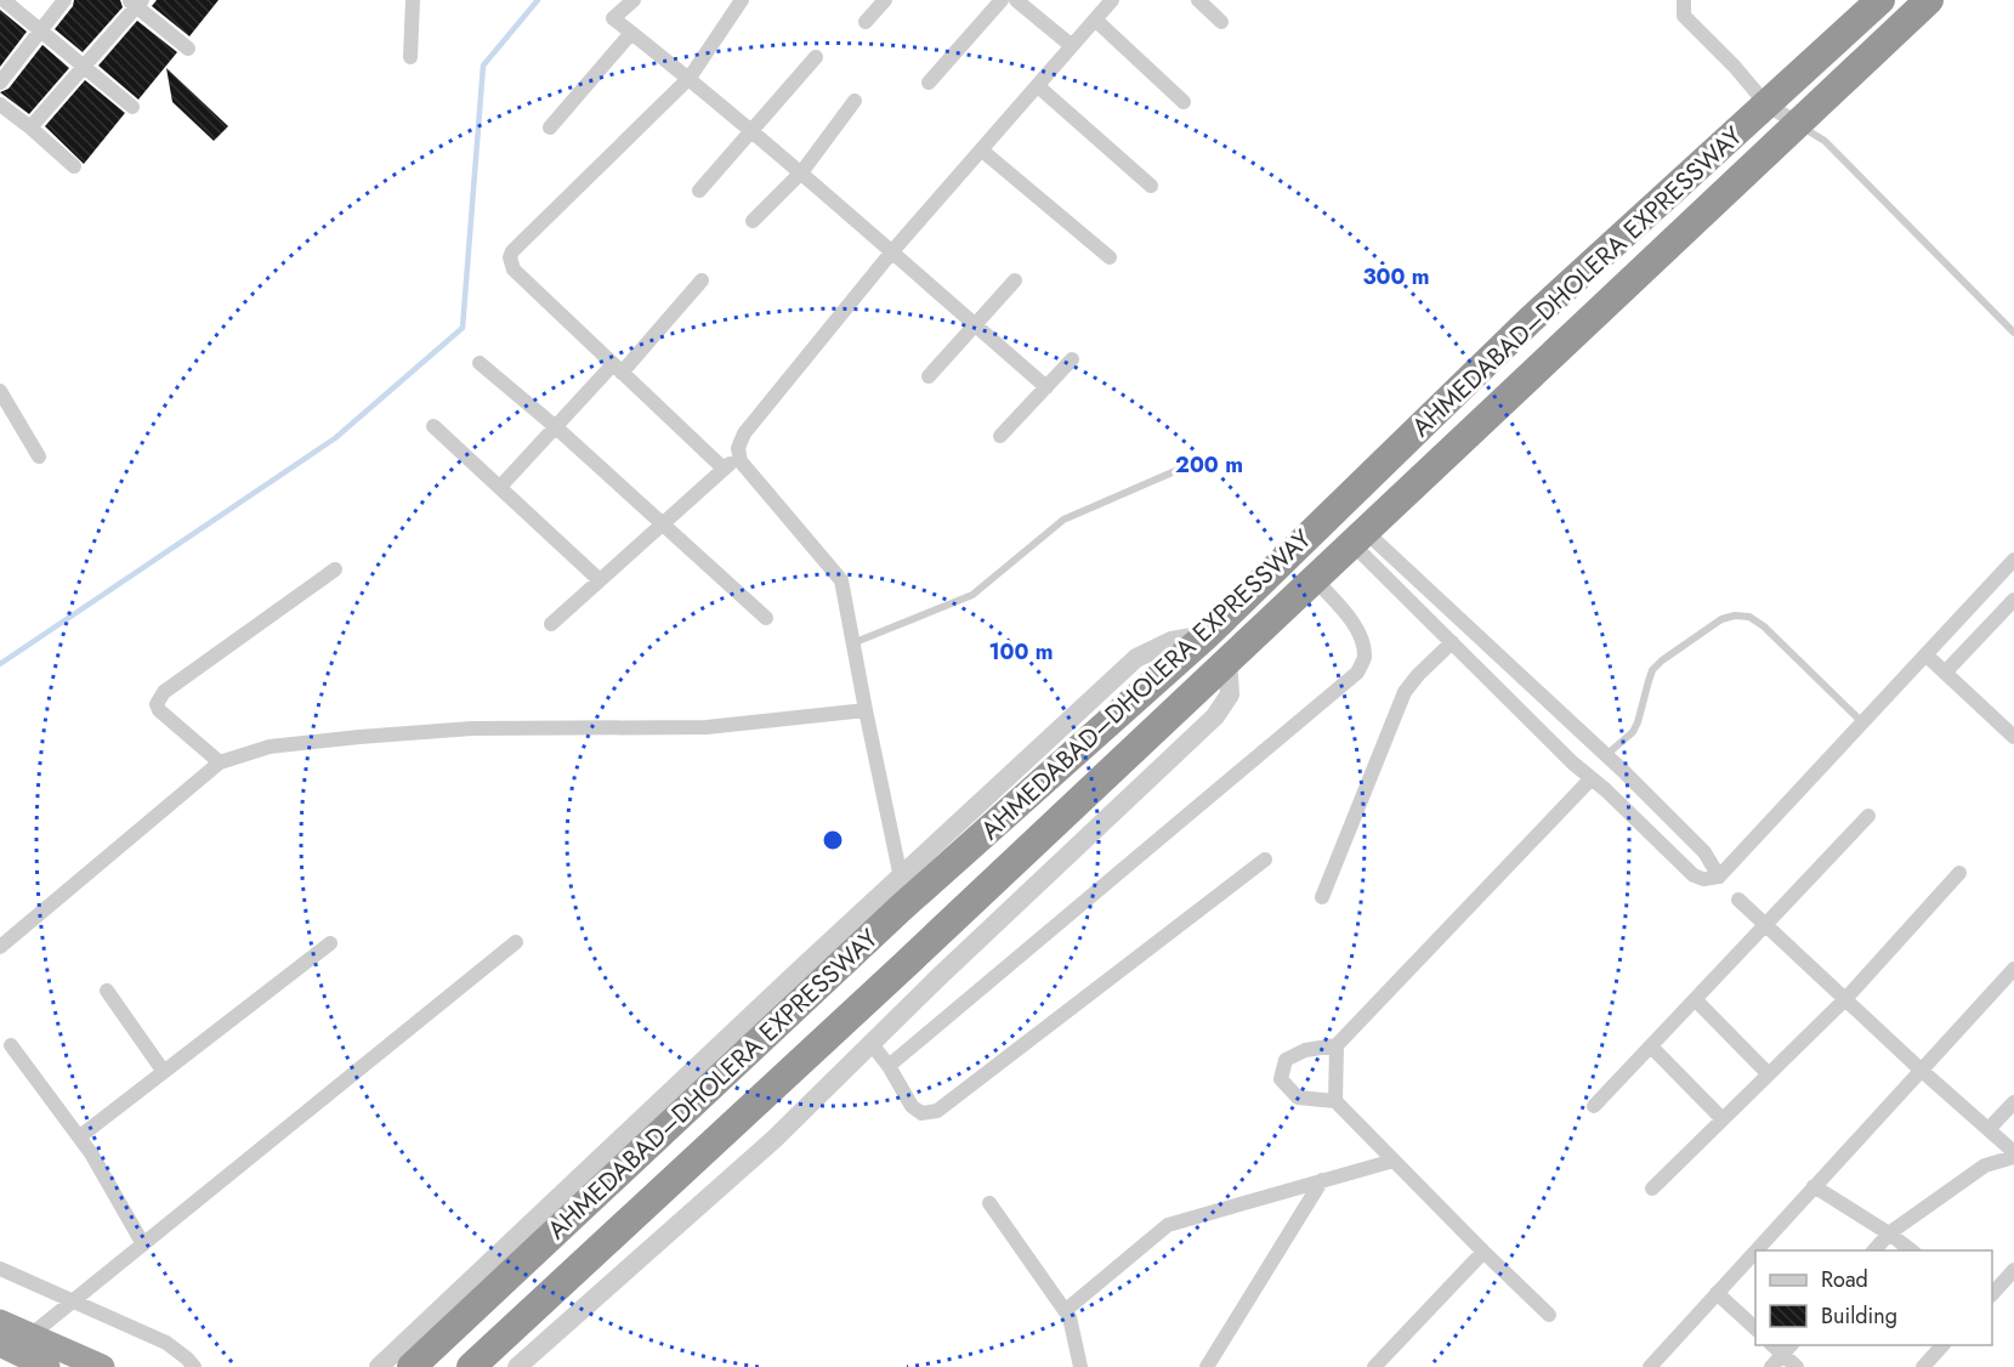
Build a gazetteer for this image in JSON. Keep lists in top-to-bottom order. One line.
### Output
{"streets":{"highway":["AHMEDABAD–DHOLERA EXPRESSWAY"]},"legend":["Road","Building"],"rings":["300 m","200 m","100 m"]}
